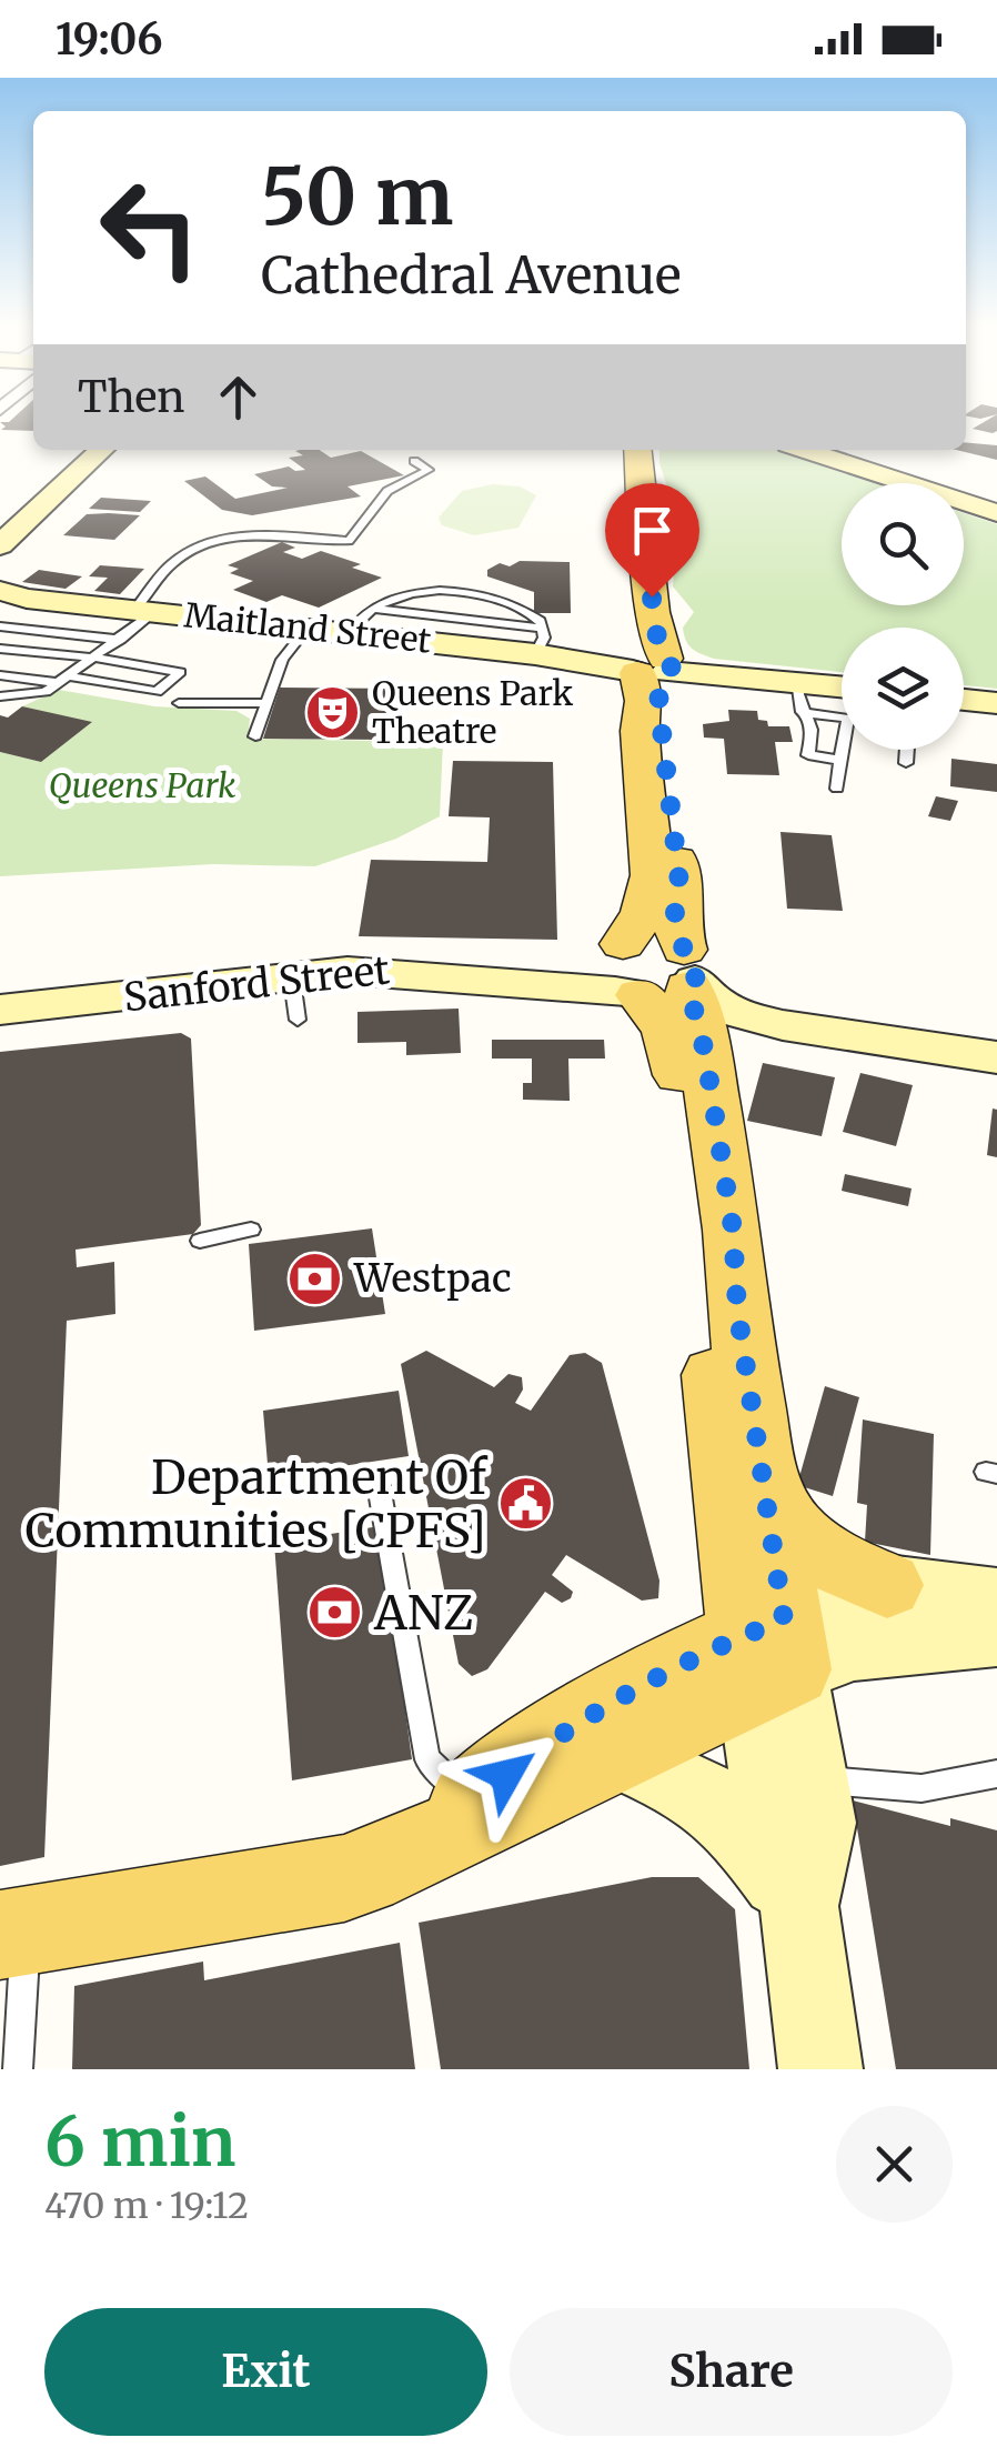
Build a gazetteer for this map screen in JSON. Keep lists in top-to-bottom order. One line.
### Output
{"streets":{"main road":["Maitland Street","Sanford Street"]},"parks":["Queens Park"],"places":{"theatre":["Queens Park Theatre"],"bank":["Westpac","ANZ"],"public building":["Department Of Communities [CPFS]"]},"page":{"status":"19:06","turn":["50 m","Cathedral Avenue"],"then":"Then","heading":["6 min","470 m · 19:12"],"buttons":["Exit","Share"]}}
